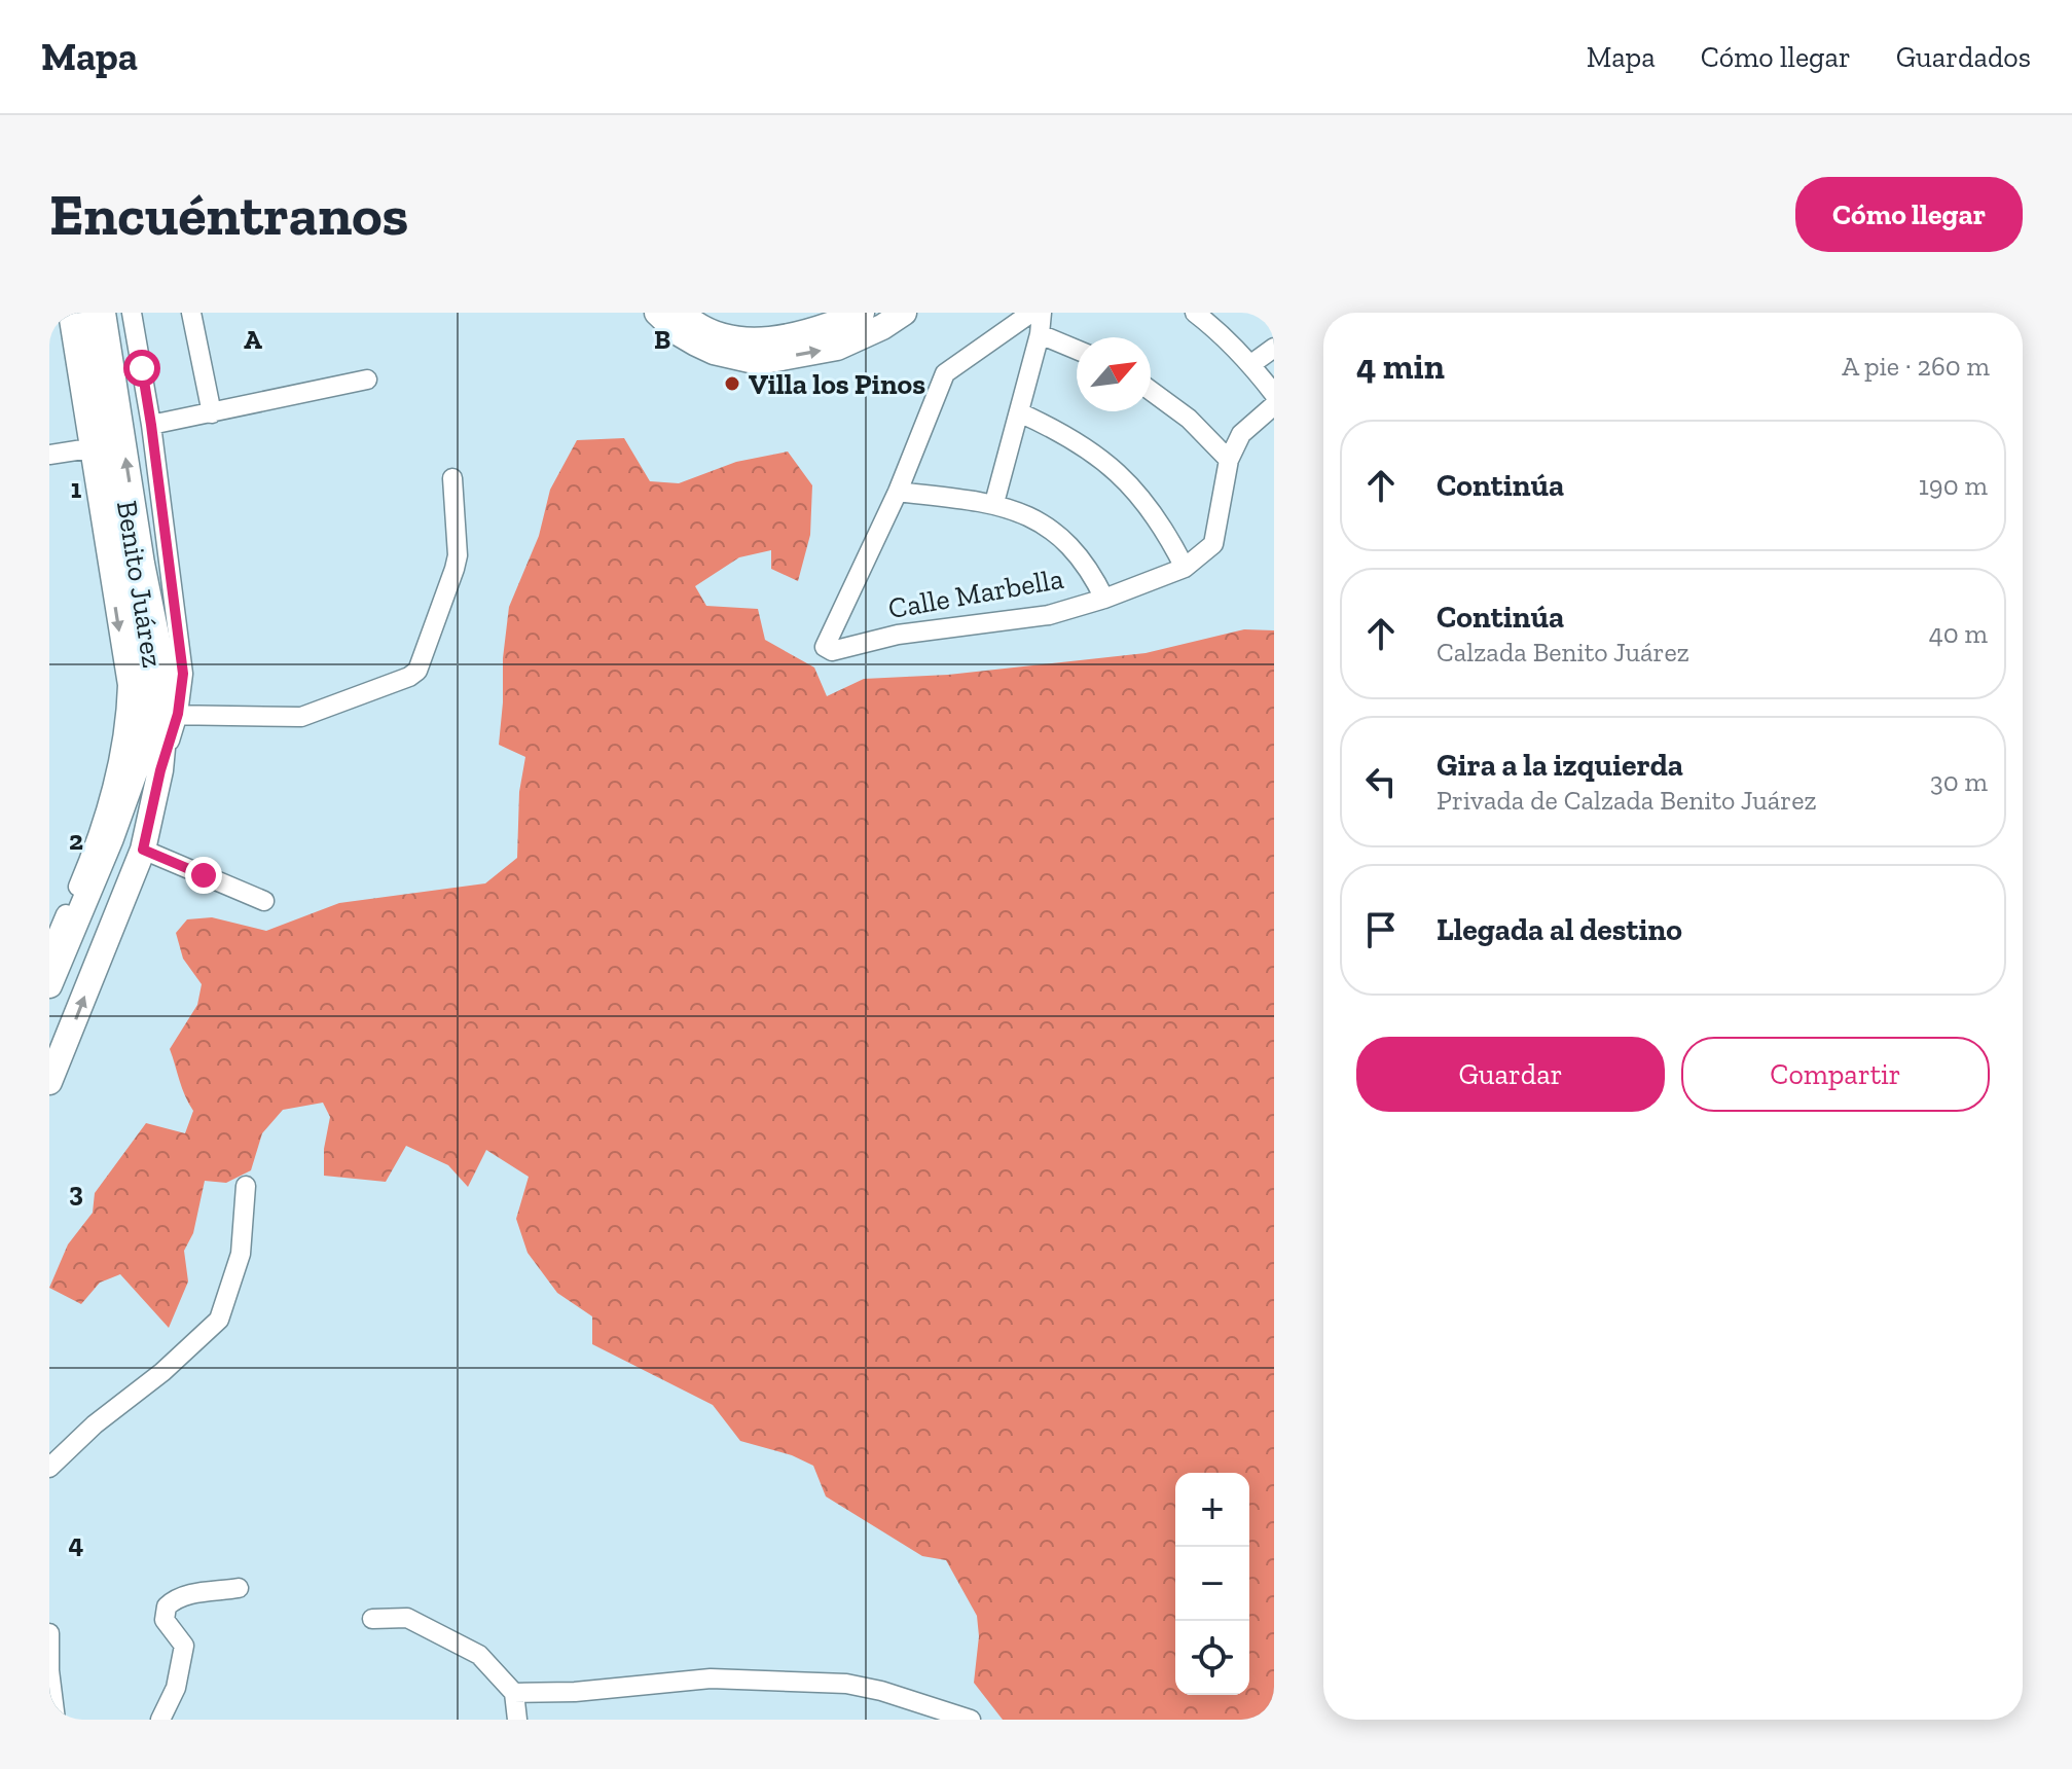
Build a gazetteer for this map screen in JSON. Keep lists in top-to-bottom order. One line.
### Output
{"streets":{"street":["Benito Juárez","Calle Marbella"]},"places":["Villa los Pinos"],"north":"top right","page":{"header":"Mapa","nav":["Mapa","Cómo llegar","Guardados"],"buttons":["Cómo llegar",["Guardar","Compartir"]],"title":"Encuéntranos","heading":["4 min","A pie · 260 m"],"list":[["Continúa","190 m"],["Continúa","Calzada Benito Juárez","40 m"],["Gira a la izquierda","Privada de Calzada Benito Juárez","30 m"],"Llegada al destino"],"map_buttons":["+","−"]},"grid":{"columns":["A","B"],"rows":["1","2","3","4"]}}
